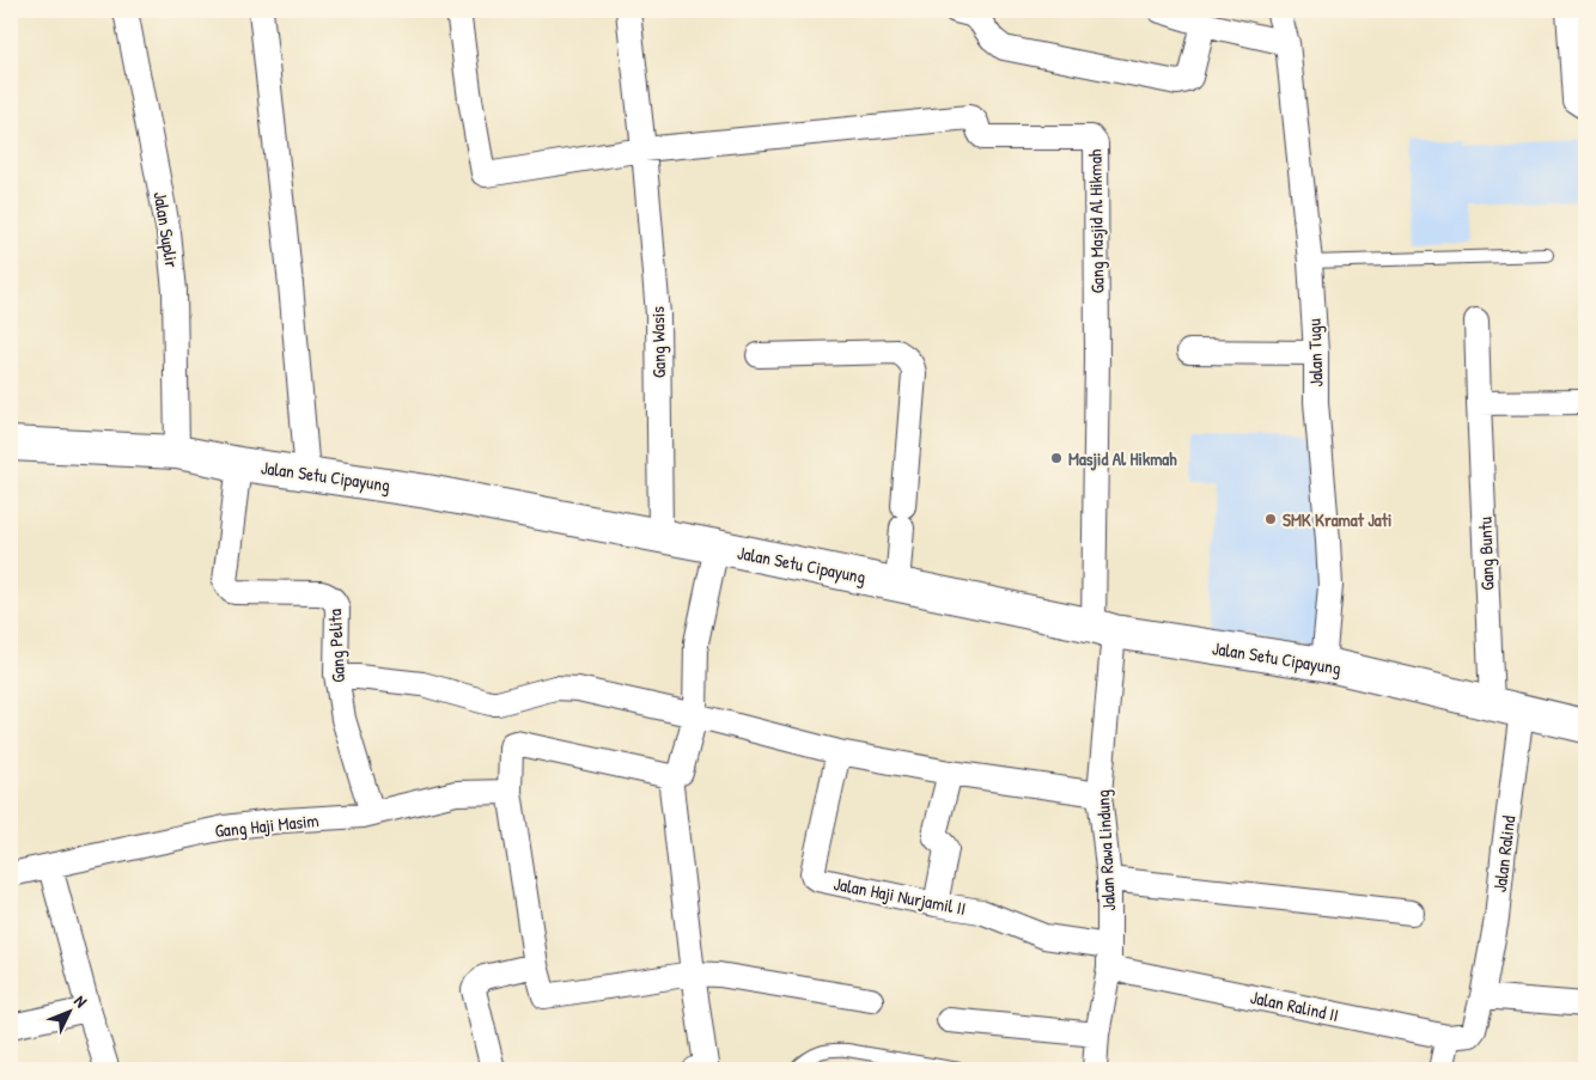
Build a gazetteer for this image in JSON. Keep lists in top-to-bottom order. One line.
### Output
{"streets":{"street":["Gang Masjid Al Hikmah","Jalan Suplir","Gang Wasis","Jalan Tugu","Jalan Setu Cipayung","Gang Buntu","Gang Pelita","Gang Haji Masim","Jalan Rawa Lindung","Jalan Ralind","Jalan Haji Nurjamil II","Jalan Ralind II"]},"crossings":[["Gang Masjid Al Hikmah","Gang Wasis"],["Gang Masjid Al Hikmah","Jalan Setu Cipayung"],["Gang Masjid Al Hikmah","Jalan Rawa Lindung"],["Jalan Suplir","Jalan Setu Cipayung"],["Gang Wasis","Jalan Setu Cipayung"],["Jalan Tugu","Jalan Setu Cipayung"],["Jalan Setu Cipayung","Gang Buntu"],["Jalan Setu Cipayung","Gang Pelita"],["Jalan Setu Cipayung","Jalan Rawa Lindung"],["Jalan Setu Cipayung","Jalan Ralind"],["Gang Buntu","Jalan Ralind"],["Gang Pelita","Gang Haji Masim"],["Jalan Rawa Lindung","Jalan Haji Nurjamil II"],["Jalan Rawa Lindung","Jalan Ralind II"],["Jalan Ralind","Jalan Ralind II"],["Jalan Haji Nurjamil II","Jalan Ralind II"]],"places":["Masjid Al Hikmah","SMK Kramat Jati"],"north":"top right"}
